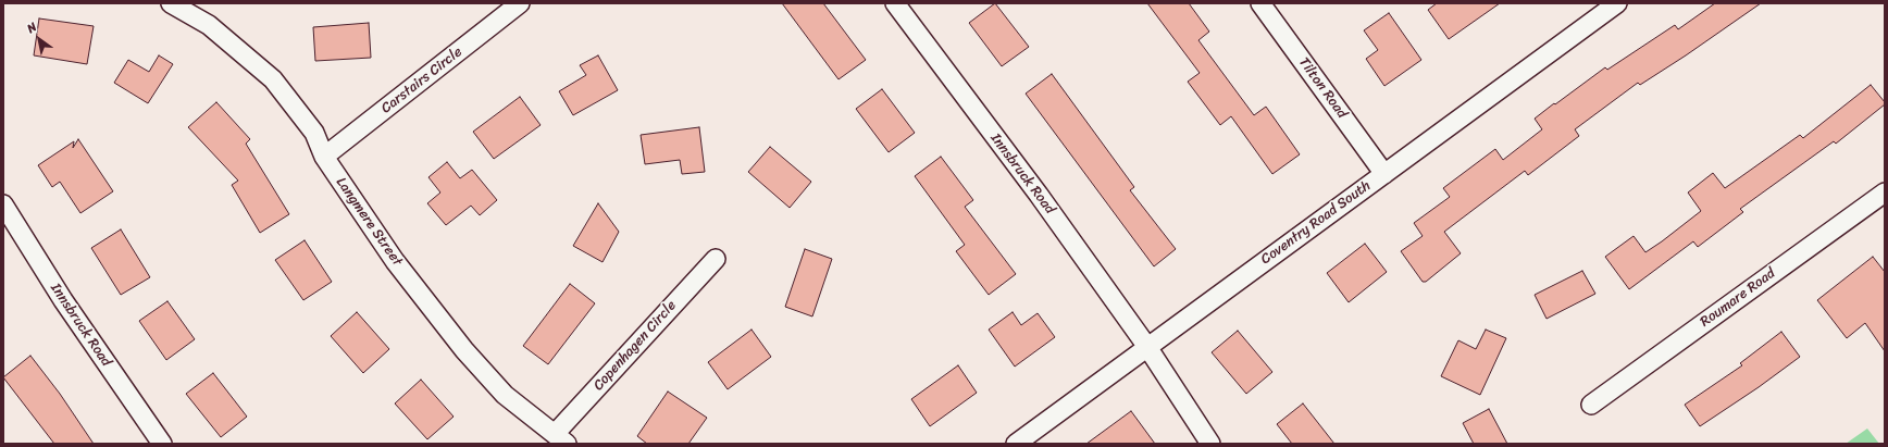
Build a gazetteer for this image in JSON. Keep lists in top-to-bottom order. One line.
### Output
{"streets":{"street":["Carstairs Circle","Tilton Road","Innsbruck Road","Langmere Street","Coventry Road South","Roumare Road","Copenhagen Circle"]},"crossings":[["Carstairs Circle","Langmere Street"],["Tilton Road","Coventry Road South"],["Innsbruck Road","Coventry Road South"],["Langmere Street","Copenhagen Circle"]],"north":"top left"}
